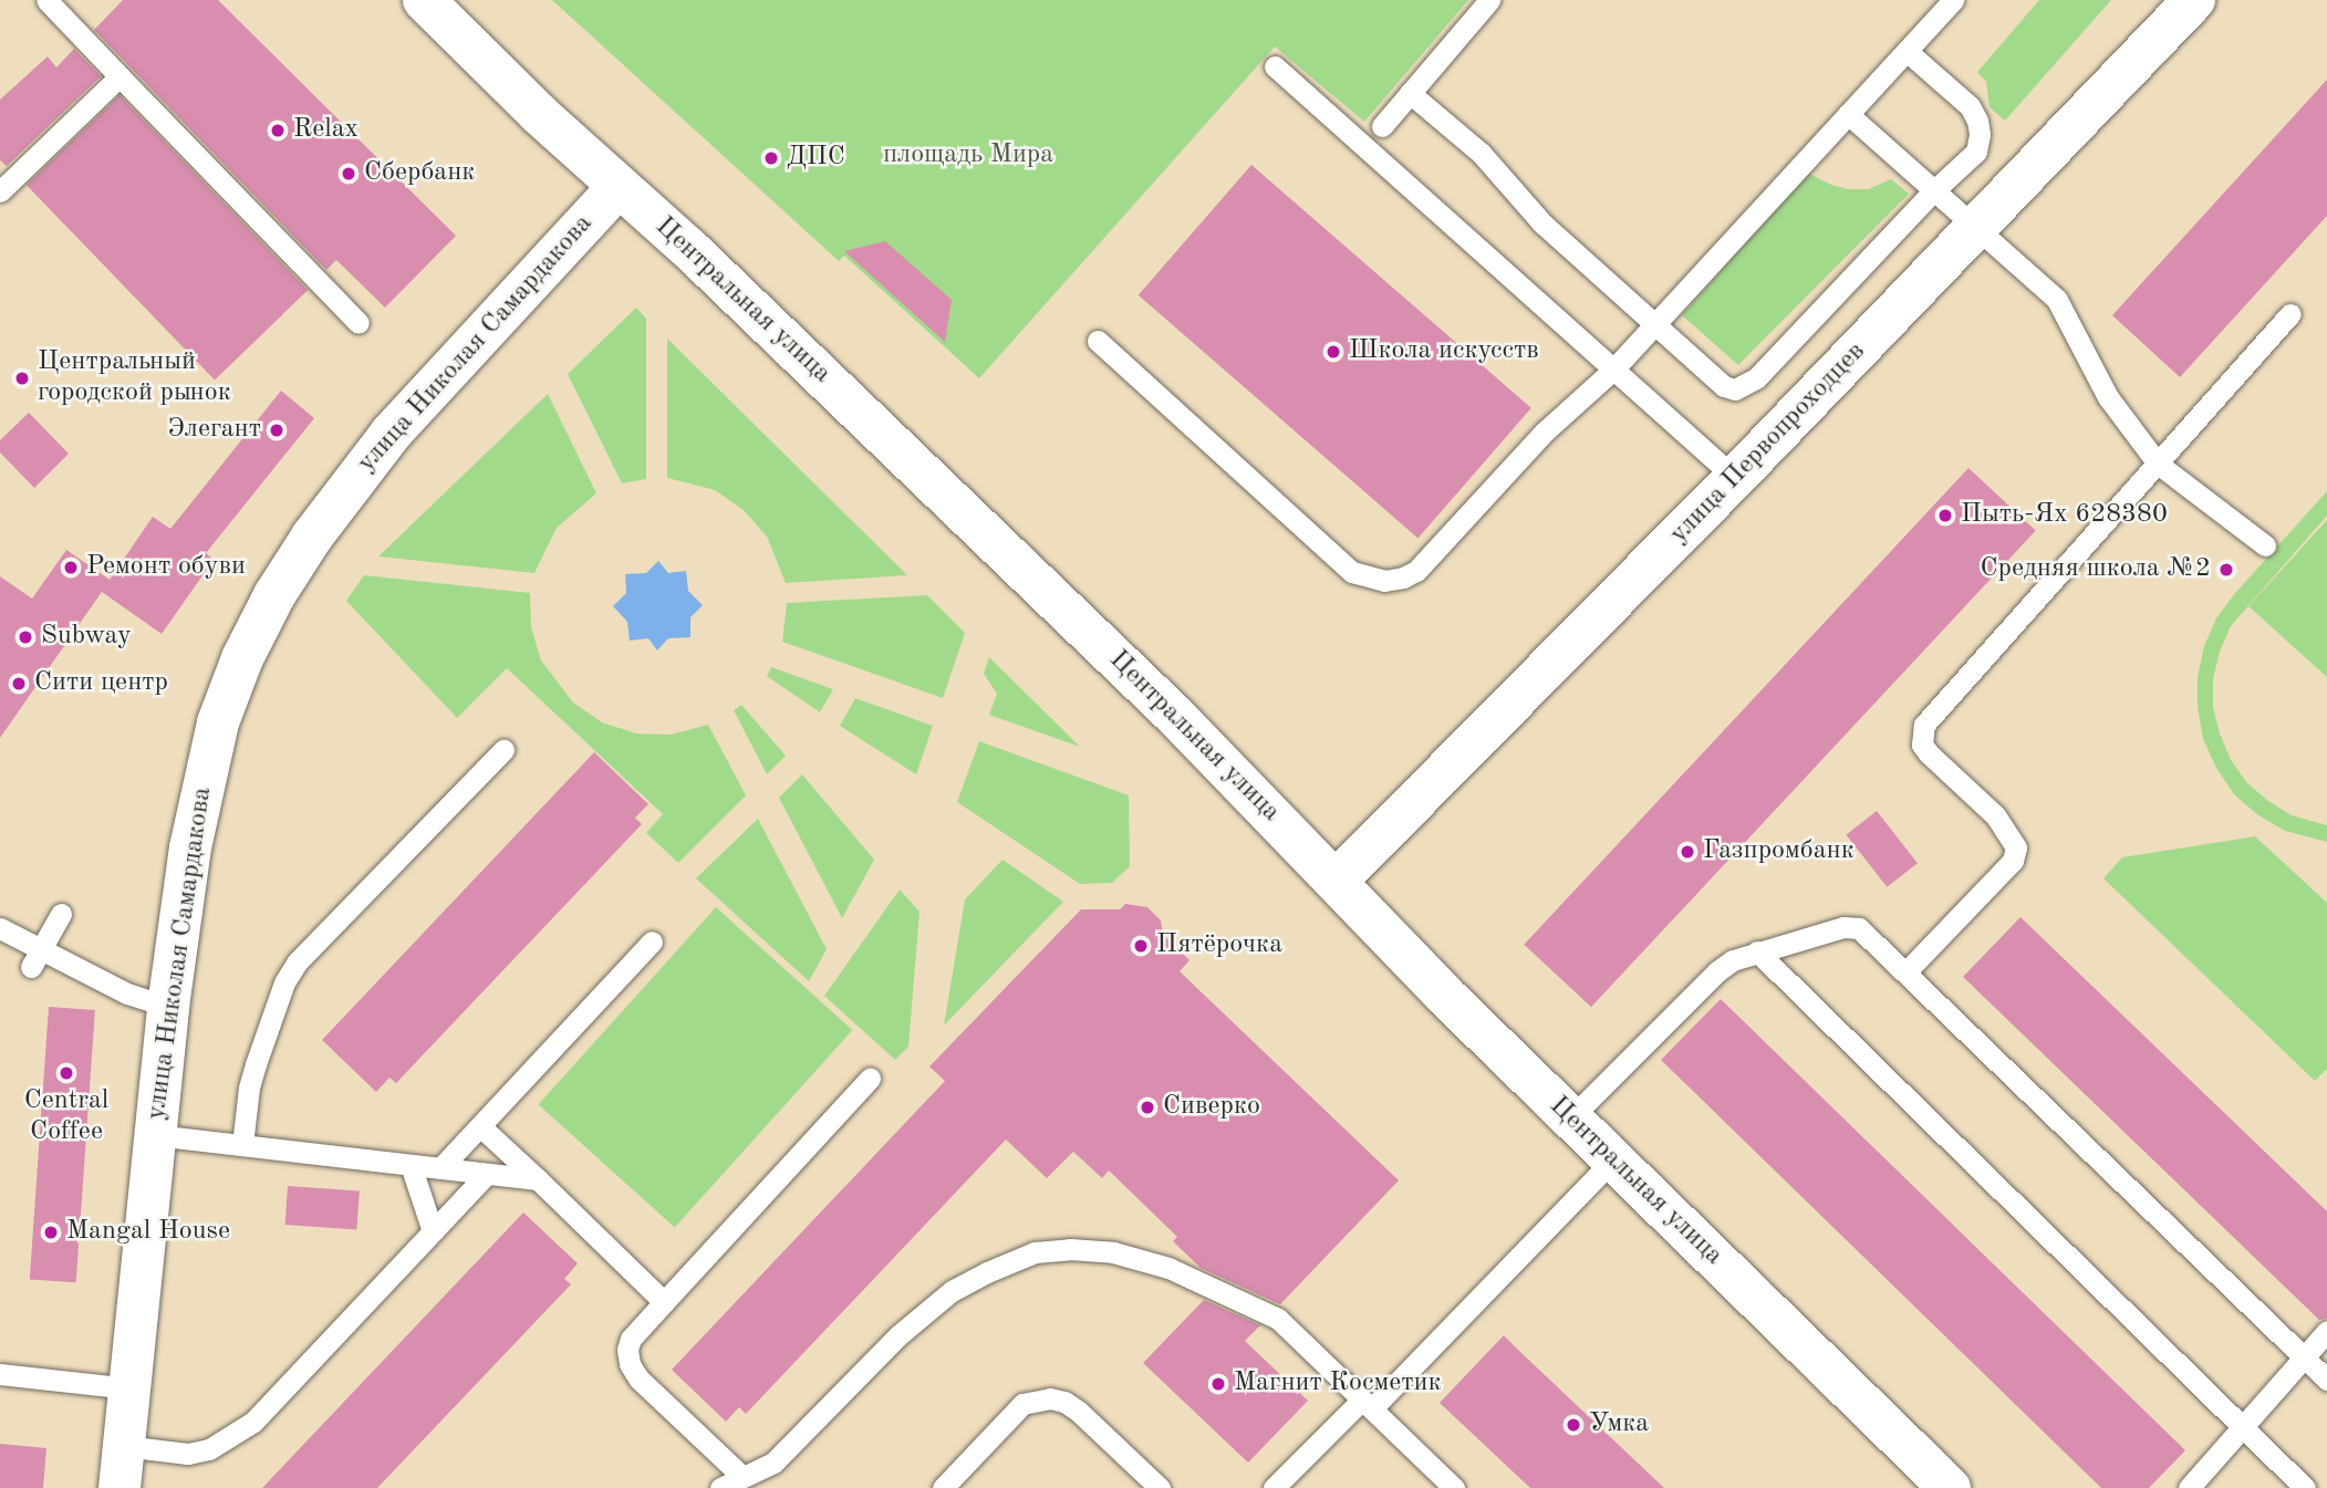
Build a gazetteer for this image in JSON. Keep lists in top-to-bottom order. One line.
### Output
{"streets":{"street":["Центральная улица","улица Николая Самардакова","улица Первопроходцев"]},"crossings":[["Центральная улица","улица Николая Самардакова"],["Центральная улица","улица Первопроходцев"]],"parks":["площадь Мира"],"places":["Relax","ДПС","Сбербанк","Школа искусств","Центральный городской рынок","Элегант","Пыть-Ях 628380","Ремонт обуви","Средняя школа №2","Subway","Сити центр","Газпромбанк","Пятёрочка","Central Coffee","Сиверко","Mangal House","Магнит Косметик","Умка"]}
